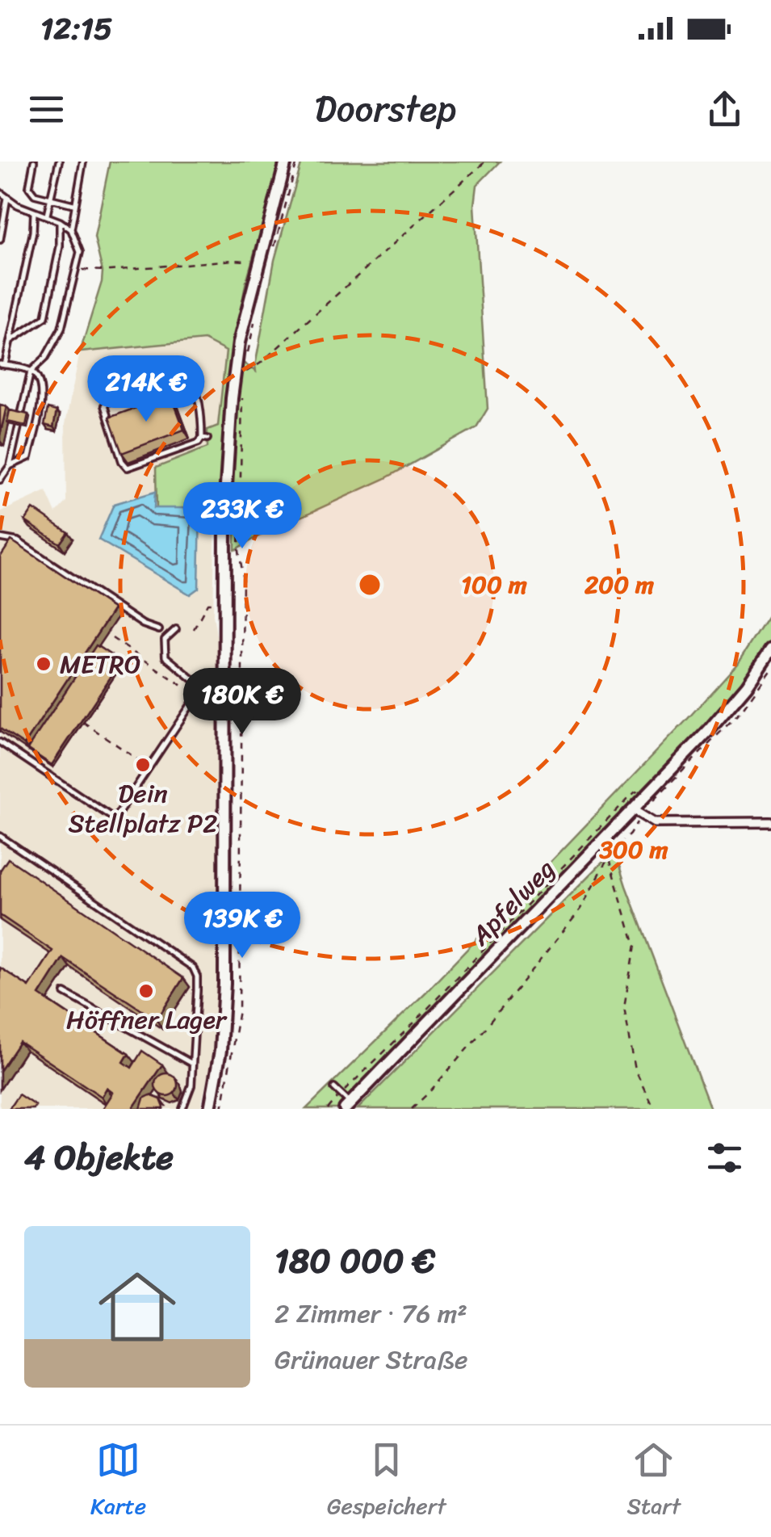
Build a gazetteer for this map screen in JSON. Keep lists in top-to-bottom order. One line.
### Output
{"streets":{"main road":["Apfelweg"]},"places":["METRO","Dein Stellplatz P2","Höffner Lager"],"page":{"status":"12:15","header":"Doorstep","price":["214K €","233K €","180K €","139K €"],"heading":"4 Objekte","list":[{"name":"180 000 €","note":"2 Zimmer · 76 m² · Grünauer Straße"}],"tabs":["Karte","Gespeichert","Start"]},"rings":["100 m","200 m","300 m"]}
